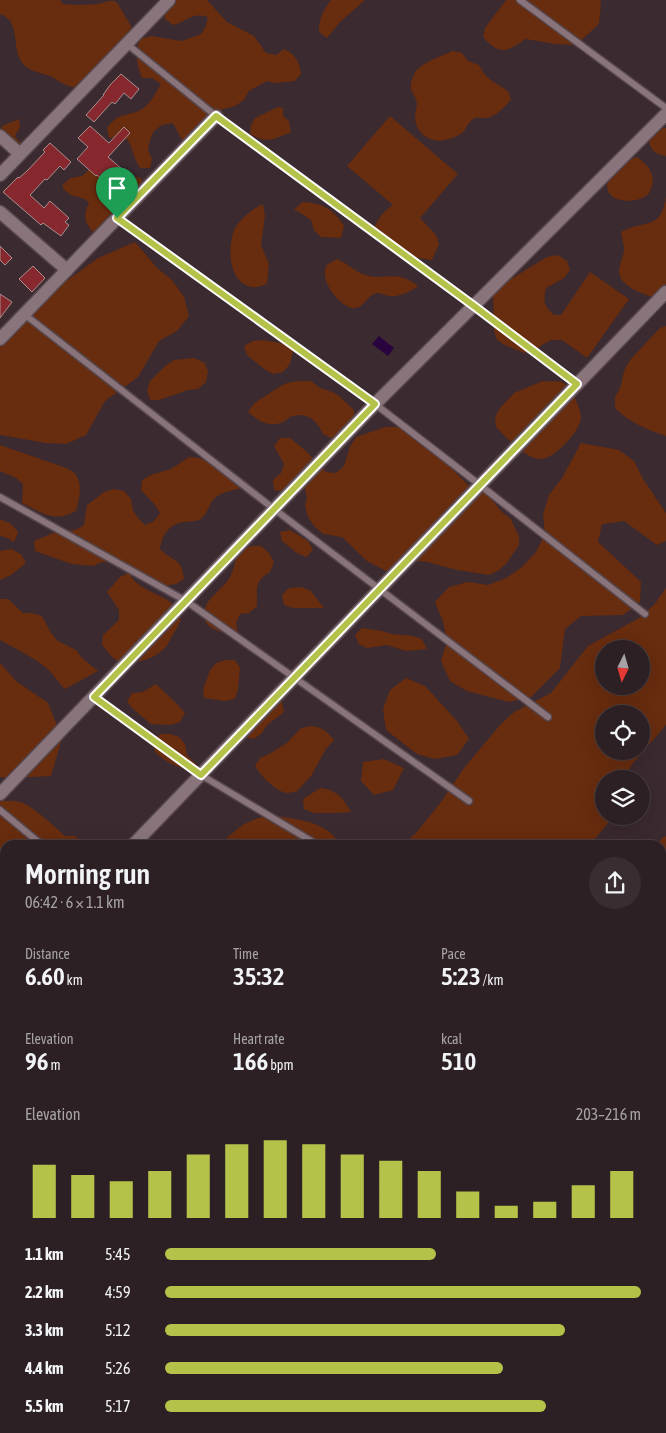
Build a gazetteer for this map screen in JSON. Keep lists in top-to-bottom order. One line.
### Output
{"north":"bottom","page":{"heading":["Morning run","06:42 · 6 × 1.1 km"],"stats":[["Distance","6.60 km"],["Time","35:32"],["Pace","5:23 /km"],["Elevation","96 m"],["Heart rate","166 bpm"],["kcal","510"]],"chart":["Elevation","203–216 m"],"list":[{"name":"1.1 km","note":"5:45"},{"name":"2.2 km","note":"4:59"},{"name":"3.3 km","note":"5:12"},{"name":"4.4 km","note":"5:26"},{"name":"5.5 km","note":"5:17"}]}}
